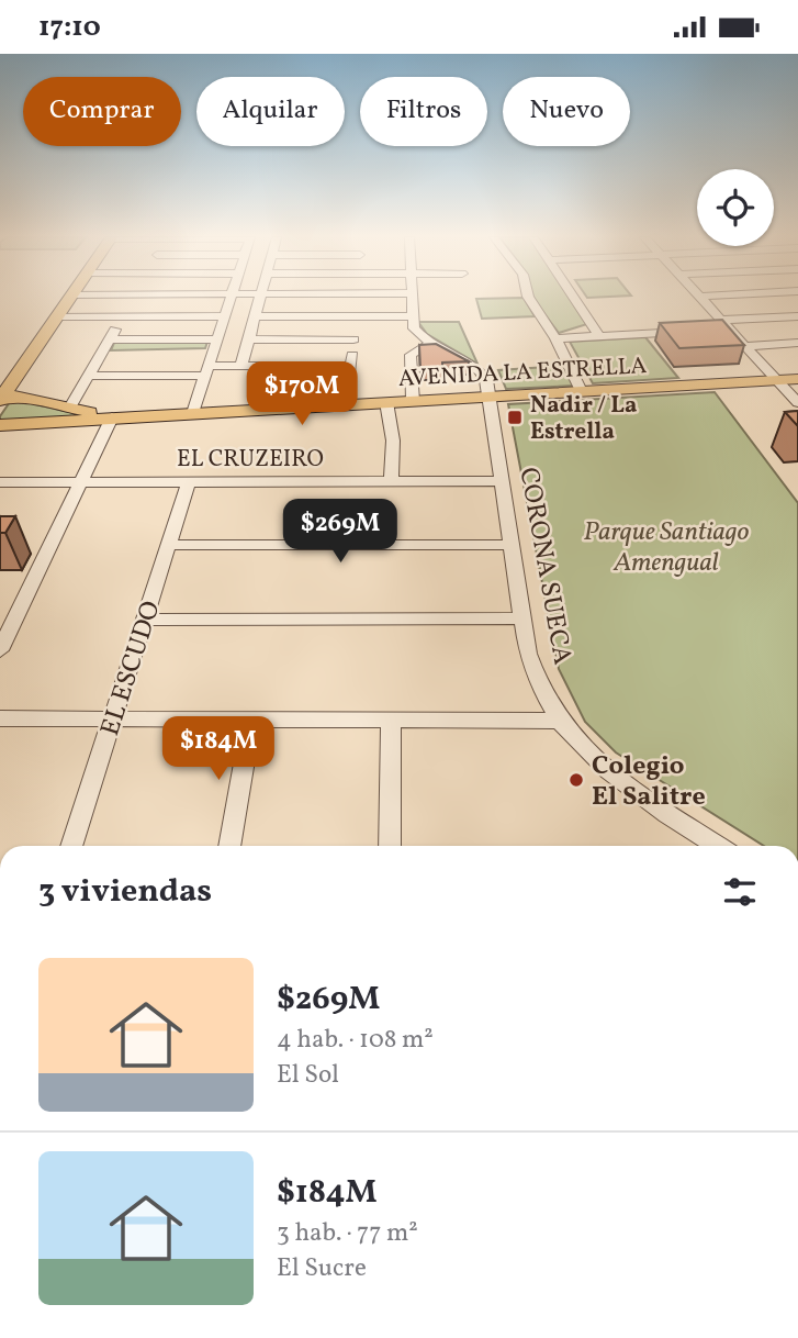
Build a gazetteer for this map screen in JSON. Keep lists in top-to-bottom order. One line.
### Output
{"streets":{"main road":["AVENIDA LA ESTRELLA"],"street":["EL CRUZEIRO","CORONA SUECA","EL ESCUDO"]},"crossings":[["AVENIDA LA ESTRELLA","CORONA SUECA"],["EL CRUZEIRO","CORONA SUECA"],["EL CRUZEIRO","EL ESCUDO"]],"parks":["Parque Santiago Amengual"],"places":{"transit":["Nadir / La Estrella"],"other":["Colegio El Salitre"]},"page":{"status":"17:10","chip":["Comprar","Alquilar","Filtros","Nuevo"],"price":["$170M","$269M","$184M"],"heading":"3 viviendas","list":[{"name":"$269M","note":"4 hab. · 108 m² · El Sol"},{"name":"$184M","note":"3 hab. · 77 m² · El Sucre"}]}}
